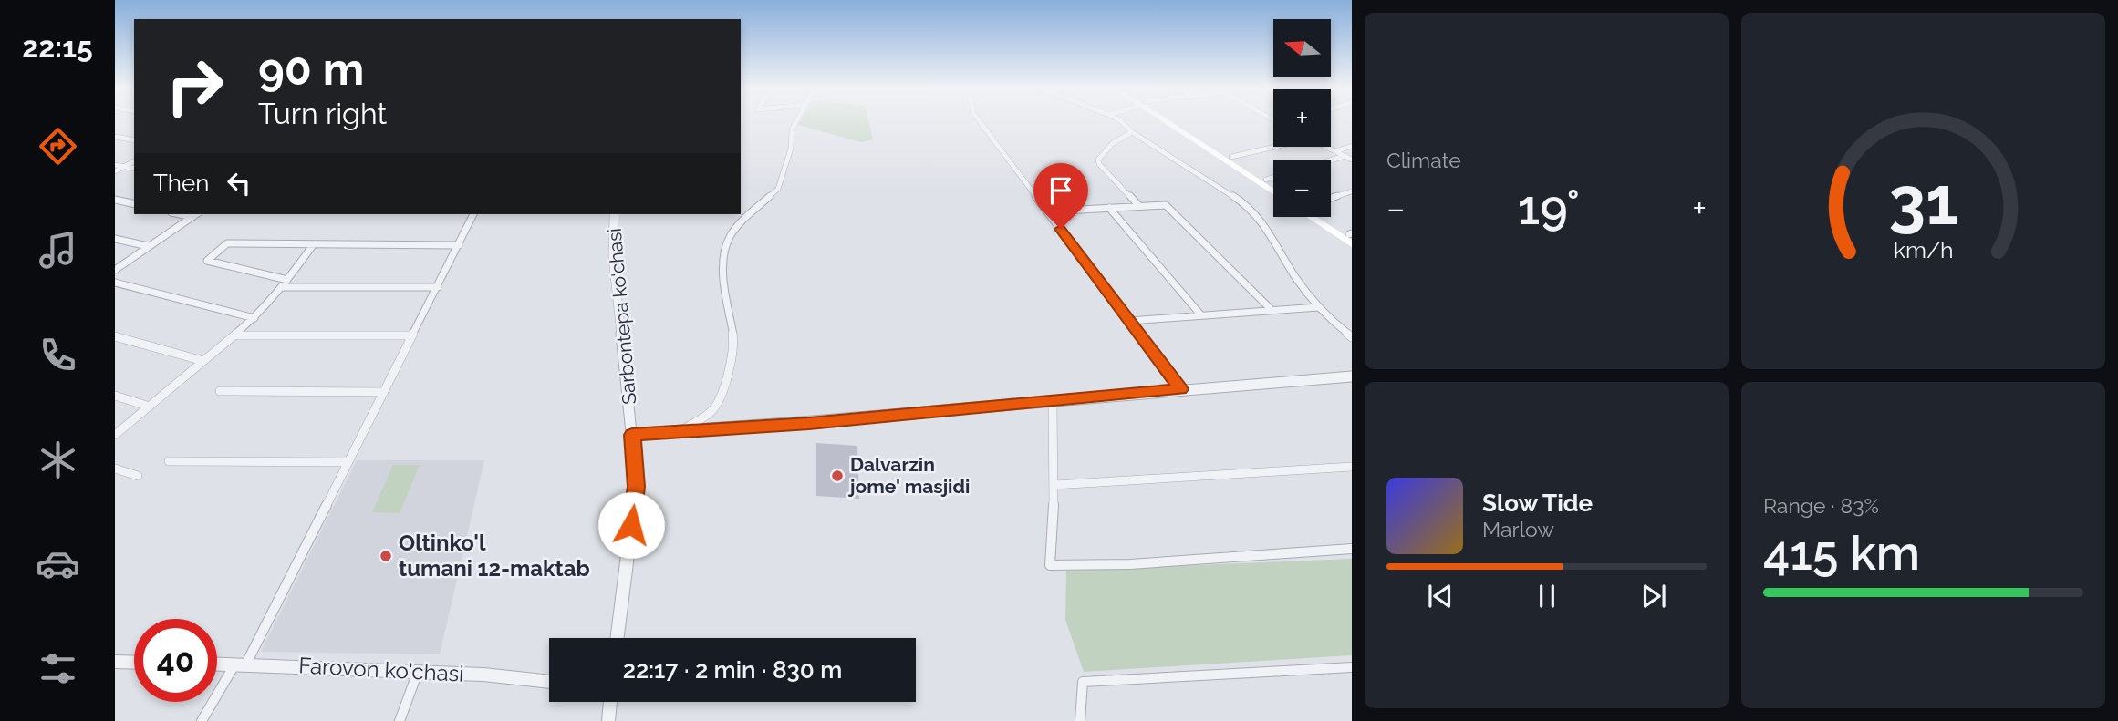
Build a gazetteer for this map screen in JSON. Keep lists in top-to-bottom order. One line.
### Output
{"streets":{"street":["Sarbontepa ko'chasi","Farovon ko'chasi"]},"places":["Dalvarzin jome' masjidi","Oltinko'l tumani 12-maktab"],"north":"left","page":{"tabs":"22:15","tile":["Climate",["Range · 83%","415 km"]],"map_buttons":["+","−"],"turn":["90 m","Turn right"],"then":"Then","heat":["−","19°","+"],"song":["Slow Tide","Marlow"],"limit":"40","trip":"22:17 · 2 min · 830 m","gauge":["31","km/h"]}}
